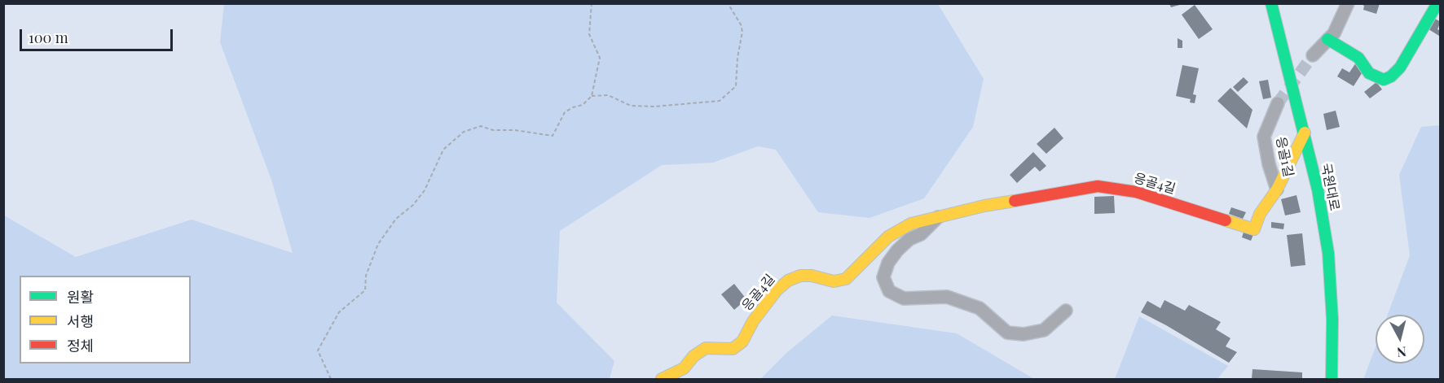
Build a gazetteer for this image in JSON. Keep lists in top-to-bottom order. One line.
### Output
{"streets":{"street":["응골1길","응골4길","국원대로"]},"crossings":[["응골1길","응골4길"],["응골4길","국원대로"]],"legend":["원활","서행","정체"],"scale_bar":"100 m","north":"bottom"}
